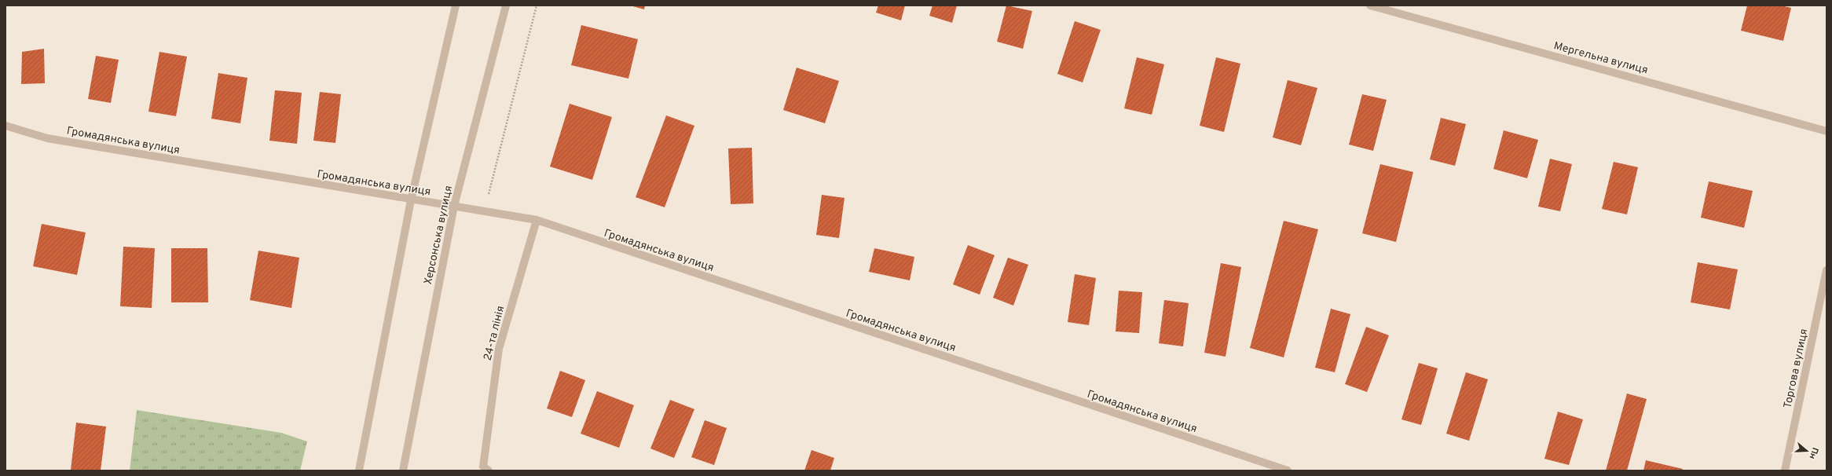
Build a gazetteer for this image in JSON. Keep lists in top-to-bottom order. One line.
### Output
{"streets":{"street":["Мергельна вулиця","Громадянська вулиця","Херсонська вулиця","24-та лінія","Торгова вулиця"]},"crossings":[["Громадянська вулиця","Херсонська вулиця"],["Громадянська вулиця","24-та лінія"]],"north":"right"}
